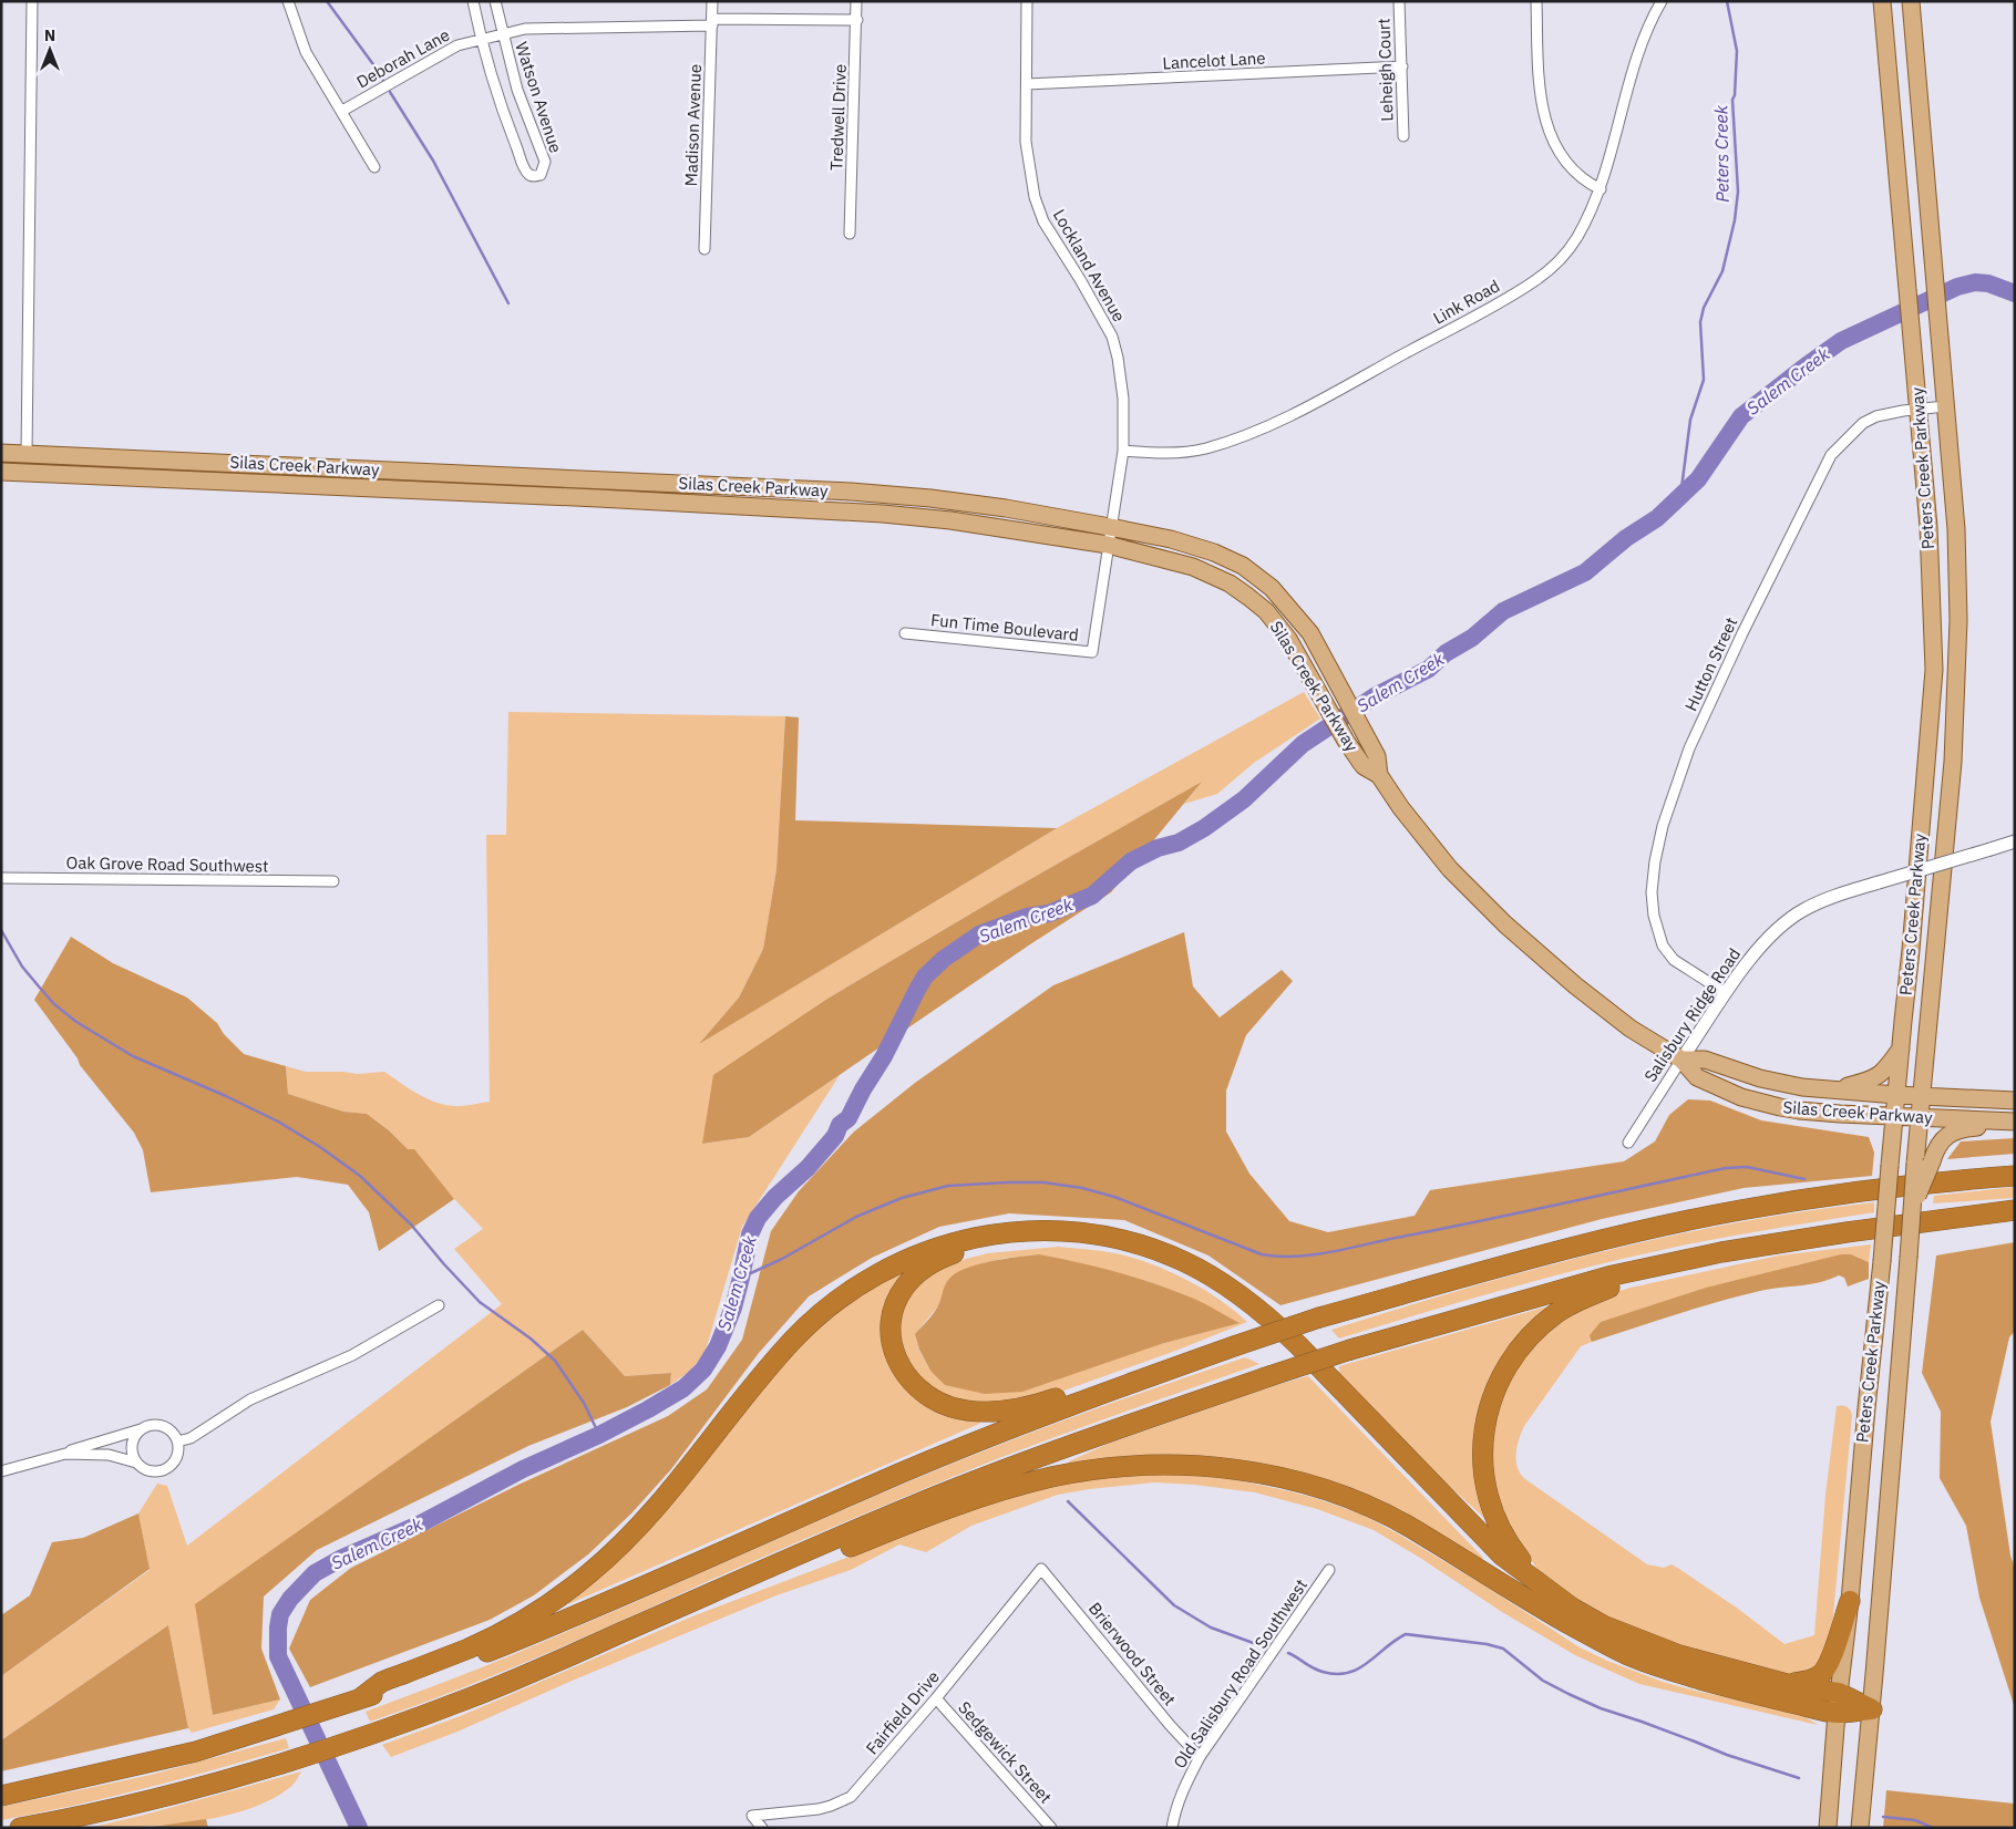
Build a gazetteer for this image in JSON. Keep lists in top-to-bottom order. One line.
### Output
{"streets":{"main road":["Silas Creek Parkway","Peters Creek Parkway"],"street":["Deborah Lane","Lancelot Lane","Leheigh Court","Watson Avenue","Tredwell Drive","Madison Avenue","Lockland Avenue","Link Road","Fun Time Boulevard","Hutton Street","Oak Grove Road Southwest","Salisbury Ridge Road","Brierwood Street","Old Salisbury Road Southwest","Fairfield Drive","Sedgewick Street"]},"crossings":[["Deborah Lane","Watson Avenue"],["Deborah Lane","Tredwell Drive"],["Deborah Lane","Madison Avenue"],["Lancelot Lane","Leheigh Court"],["Lancelot Lane","Lockland Avenue"],["Lockland Avenue","Link Road"],["Lockland Avenue","Silas Creek Parkway"],["Lockland Avenue","Fun Time Boulevard"],["Silas Creek Parkway","Peters Creek Parkway"],["Silas Creek Parkway","Fun Time Boulevard"],["Silas Creek Parkway","Salisbury Ridge Road"],["Peters Creek Parkway","Hutton Street"],["Hutton Street","Salisbury Ridge Road"],["Brierwood Street","Old Salisbury Road Southwest"],["Brierwood Street","Fairfield Drive"],["Fairfield Drive","Sedgewick Street"]],"water":["Peters Creek","Salem Creek"],"north":"top"}
